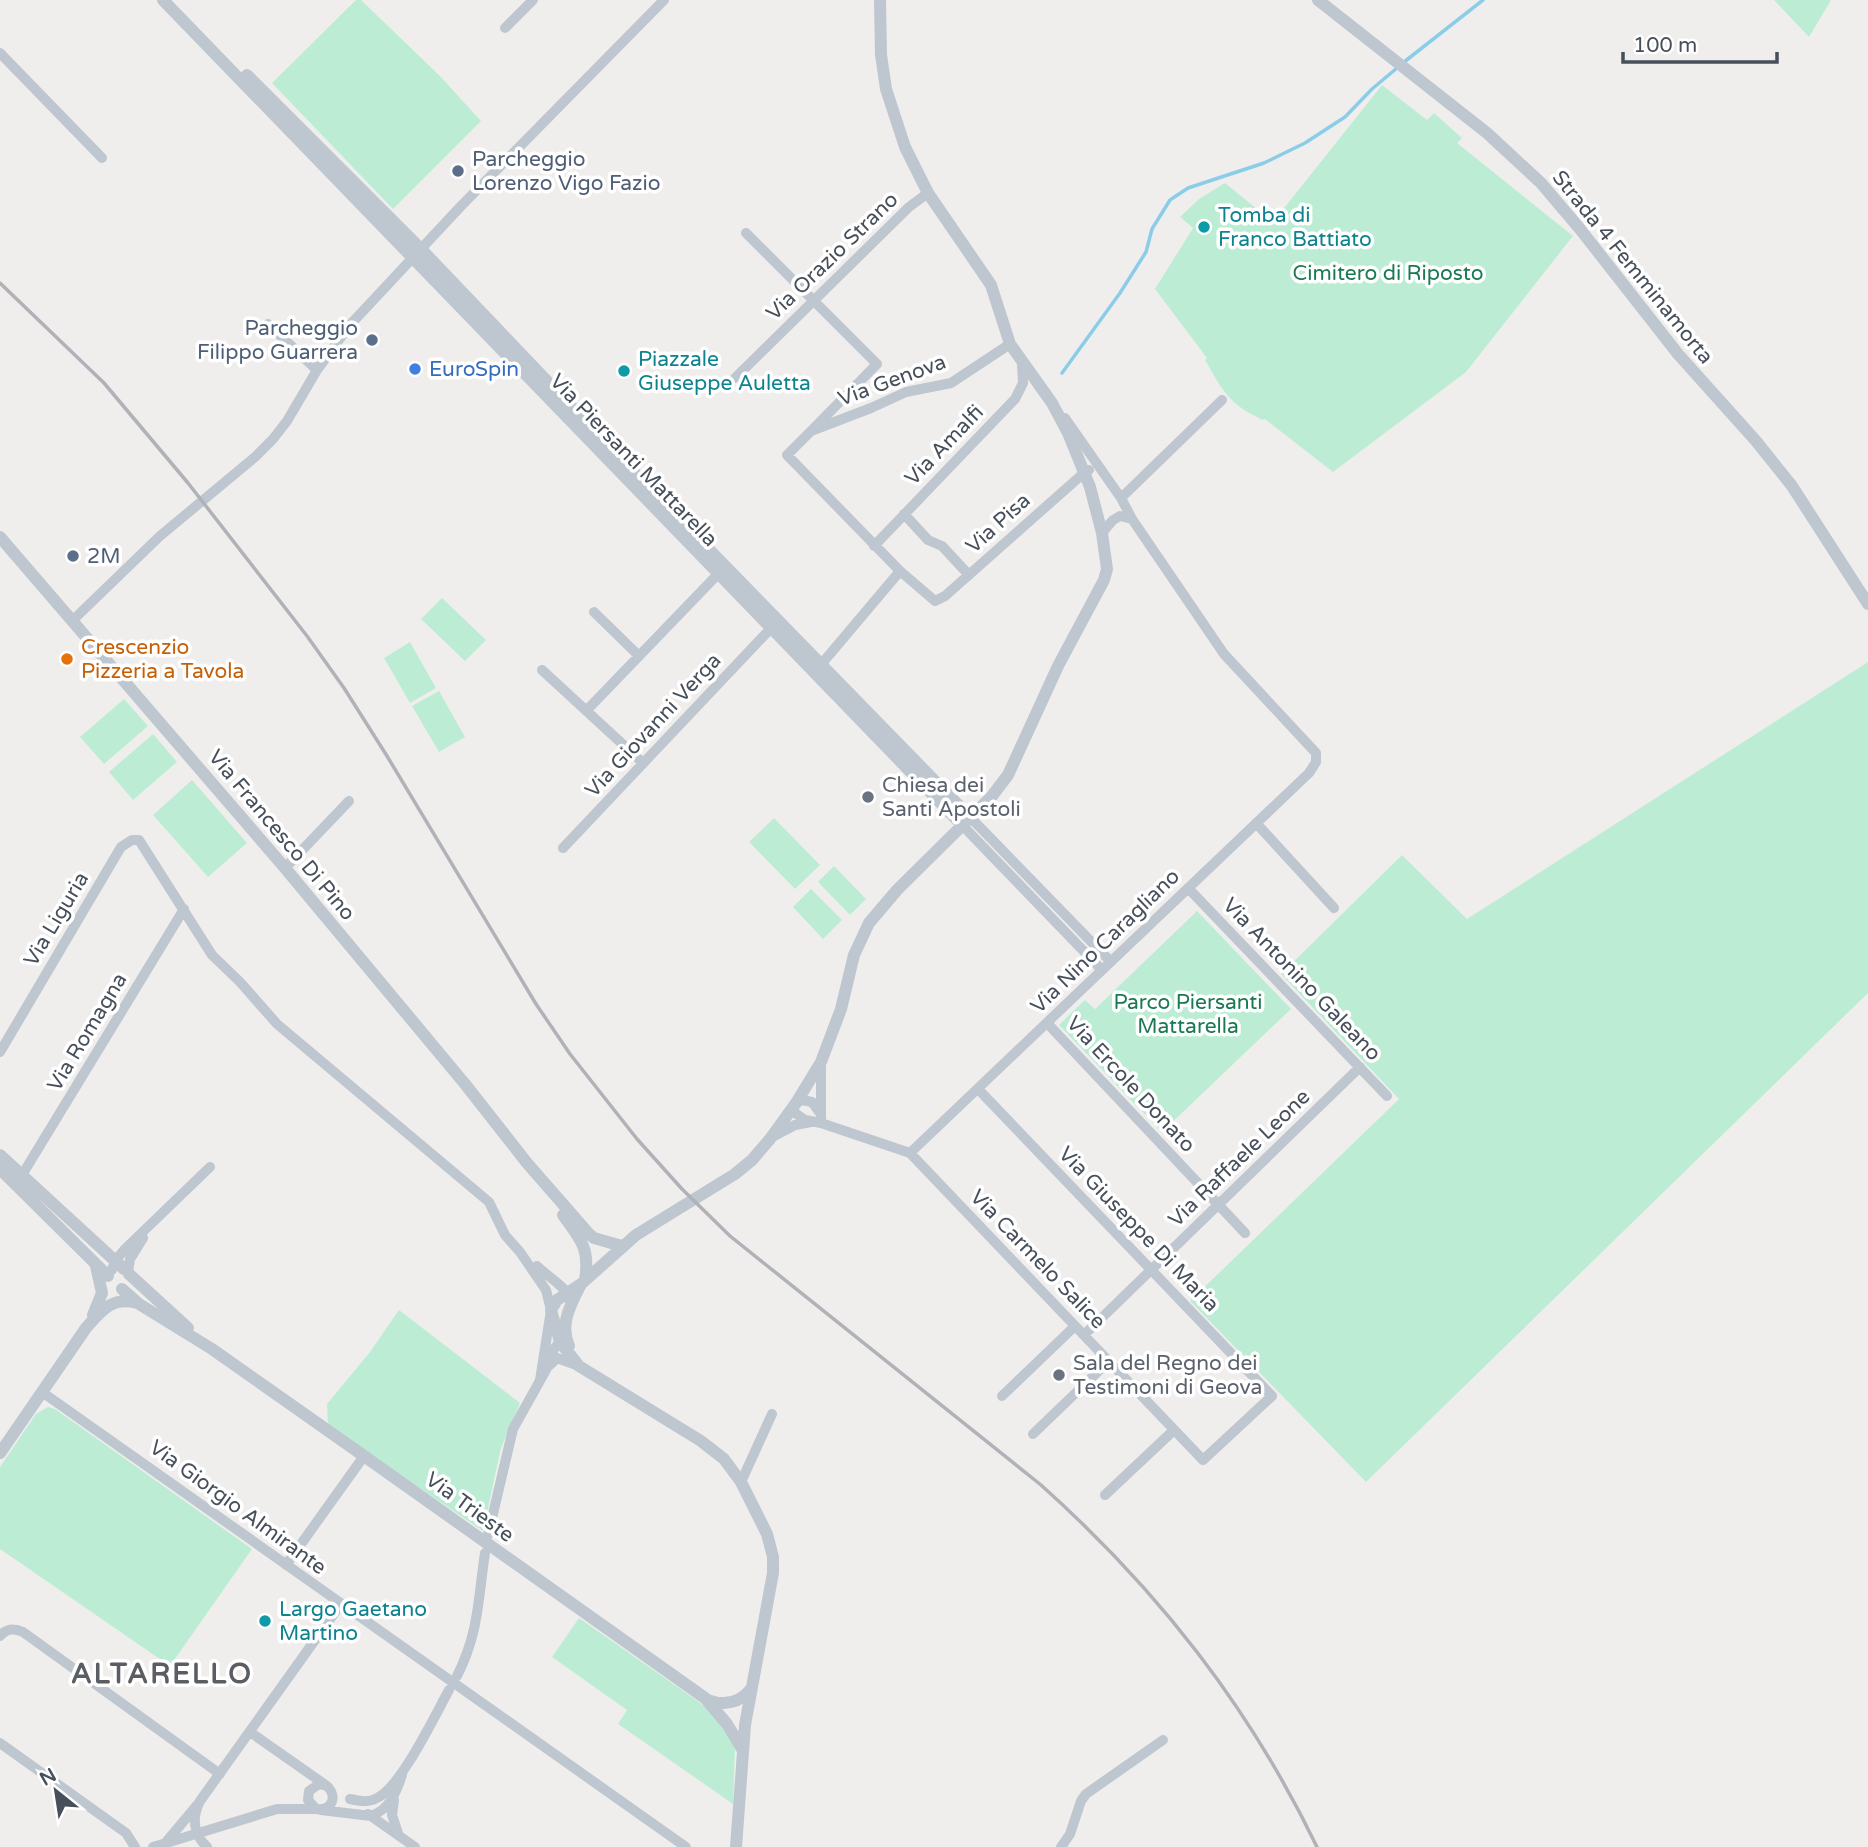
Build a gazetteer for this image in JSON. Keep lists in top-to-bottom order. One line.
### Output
{"streets":{"street":["Via Orazio Strano","Strada 4 Femminamorta","Via Genova","Via Amalfi","Via Piersanti Mattarella","Via Pisa","Via Giovanni Verga","Via Francesco Di Pino","Via Liguria","Via Nino Caragliano","Via Antonino Galeano","Via Romagna","Via Ercole Donato","Via Raffaele Leone","Via Giuseppe Di Maria","Via Carmelo Salice","Via Giorgio Almirante","Via Trieste"]},"crossings":[["Via Genova","Via Amalfi"],["Via Genova","Via Pisa"],["Via Piersanti Mattarella","Via Giovanni Verga"],["Via Liguria","Via Romagna"],["Via Nino Caragliano","Via Antonino Galeano"],["Via Nino Caragliano","Via Ercole Donato"],["Via Nino Caragliano","Via Giuseppe Di Maria"],["Via Nino Caragliano","Via Carmelo Salice"],["Via Antonino Galeano","Via Raffaele Leone"],["Via Ercole Donato","Via Raffaele Leone"],["Via Raffaele Leone","Via Giuseppe Di Maria"],["Via Raffaele Leone","Via Carmelo Salice"],["Via Giuseppe Di Maria","Via Carmelo Salice"]],"districts":["ALTARELLO"],"parks":["Cimitero di Riposto","Parco Piersanti Mattarella"],"places":["Parcheggio Lorenzo Vigo Fazio","Tomba di Franco Battiato","Parcheggio Filippo Guarrera","EuroSpin","Piazzale Giuseppe Auletta","2M","Crescenzio Pizzeria a Tavola","Chiesa dei Santi Apostoli","Sala del Regno dei Testimoni di Geova","Largo Gaetano Martino"],"scale_bar":"100 m","north":"top left"}
